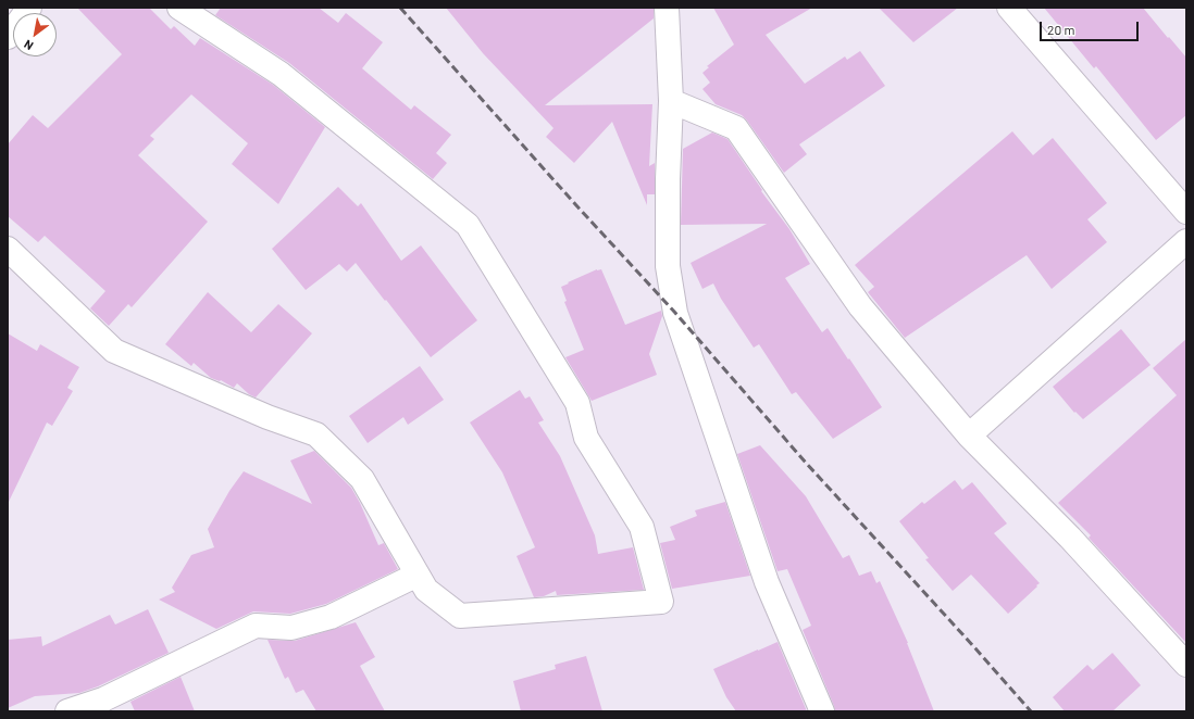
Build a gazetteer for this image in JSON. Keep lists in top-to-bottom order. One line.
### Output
{"scale_bar":"20 m","north":"bottom left"}
